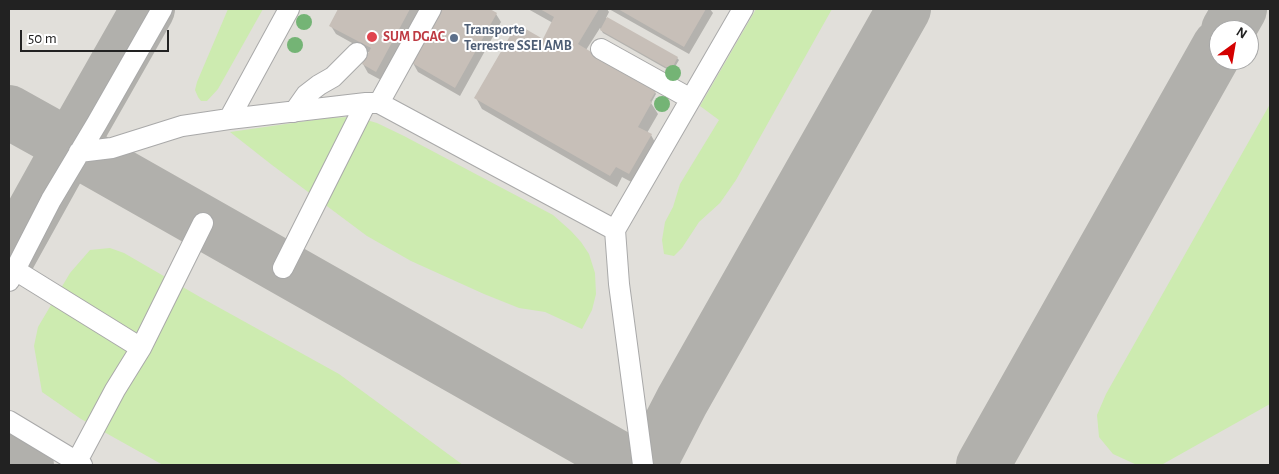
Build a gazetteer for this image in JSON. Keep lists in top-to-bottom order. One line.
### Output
{"places":["SUM DGAC","Transporte Terrestre SSEI AMB"],"scale_bar":"50 m","north":"top right"}
